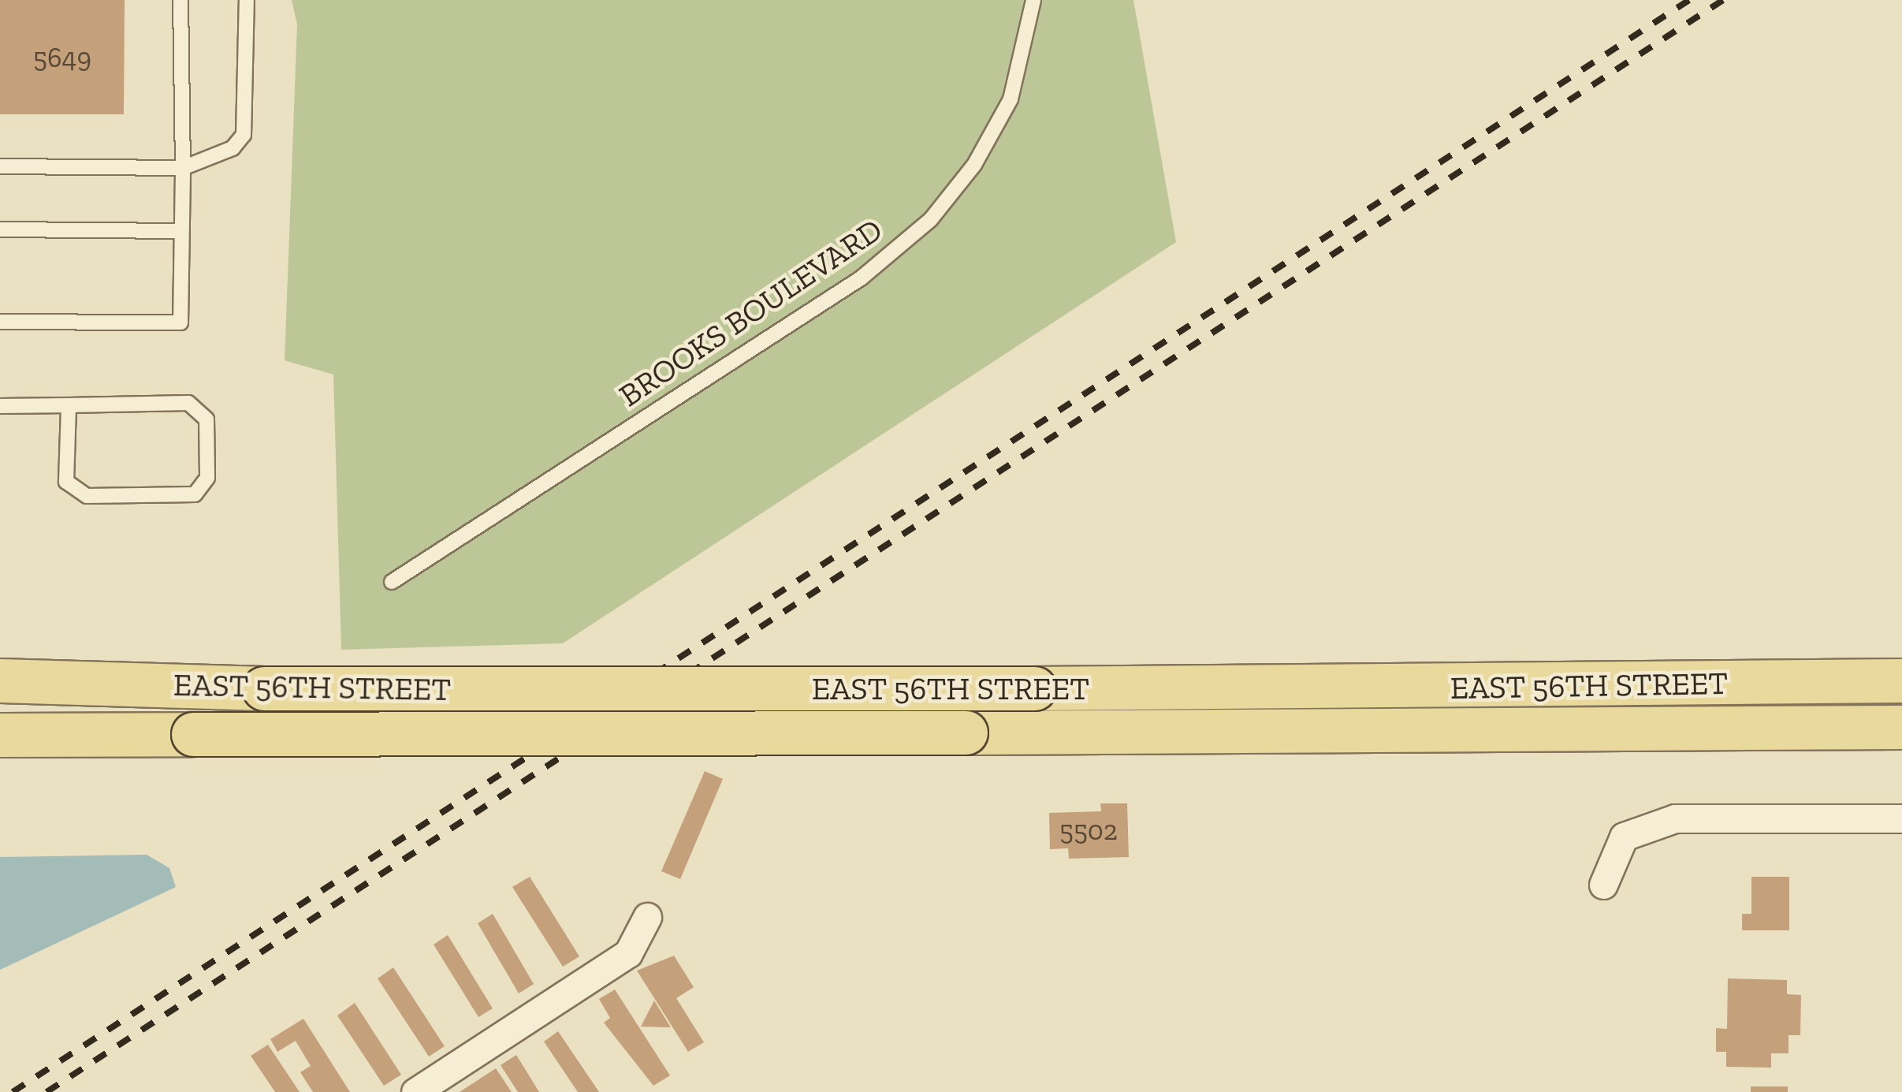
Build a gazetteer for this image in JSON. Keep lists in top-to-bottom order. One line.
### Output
{"streets":{"main road":["EAST 56TH STREET"],"lane":["BROOKS BOULEVARD"]},"house_numbers":["5649","5502"]}
